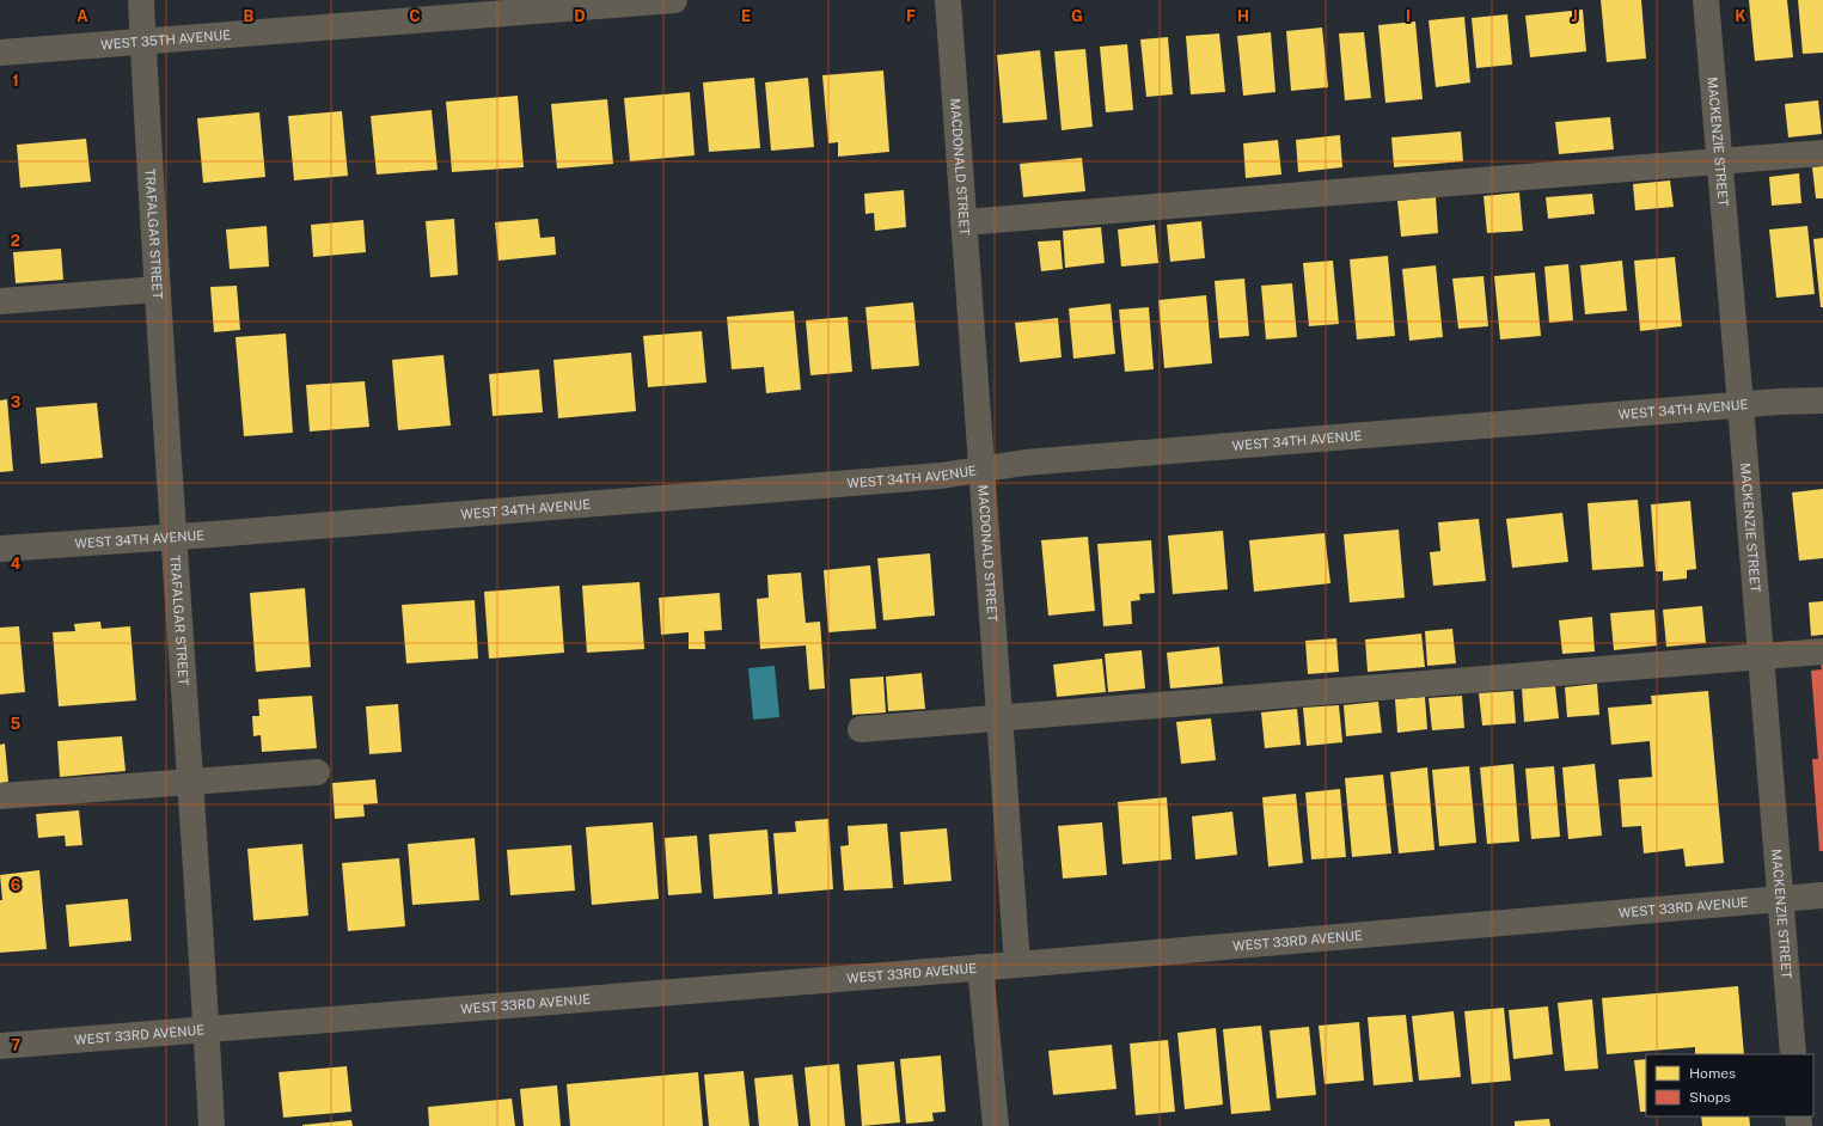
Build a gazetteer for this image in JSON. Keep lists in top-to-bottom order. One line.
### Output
{"streets":{"street":["WEST 35TH AVENUE","MACKENZIE STREET","MACDONALD STREET","TRAFALGAR STREET","WEST 34TH AVENUE","WEST 33RD AVENUE"]},"crossings":[["WEST 35TH AVENUE","TRAFALGAR STREET"],["MACKENZIE STREET","WEST 34TH AVENUE"],["MACKENZIE STREET","WEST 33RD AVENUE"],["MACDONALD STREET","WEST 34TH AVENUE"],["MACDONALD STREET","WEST 33RD AVENUE"],["TRAFALGAR STREET","WEST 34TH AVENUE"],["TRAFALGAR STREET","WEST 33RD AVENUE"]],"legend":["Homes","Shops"],"grid":{"columns":["A","B","C","D","E","F","G","H","I","J","K"],"rows":["1","2","3","4","5","6","7"]}}
